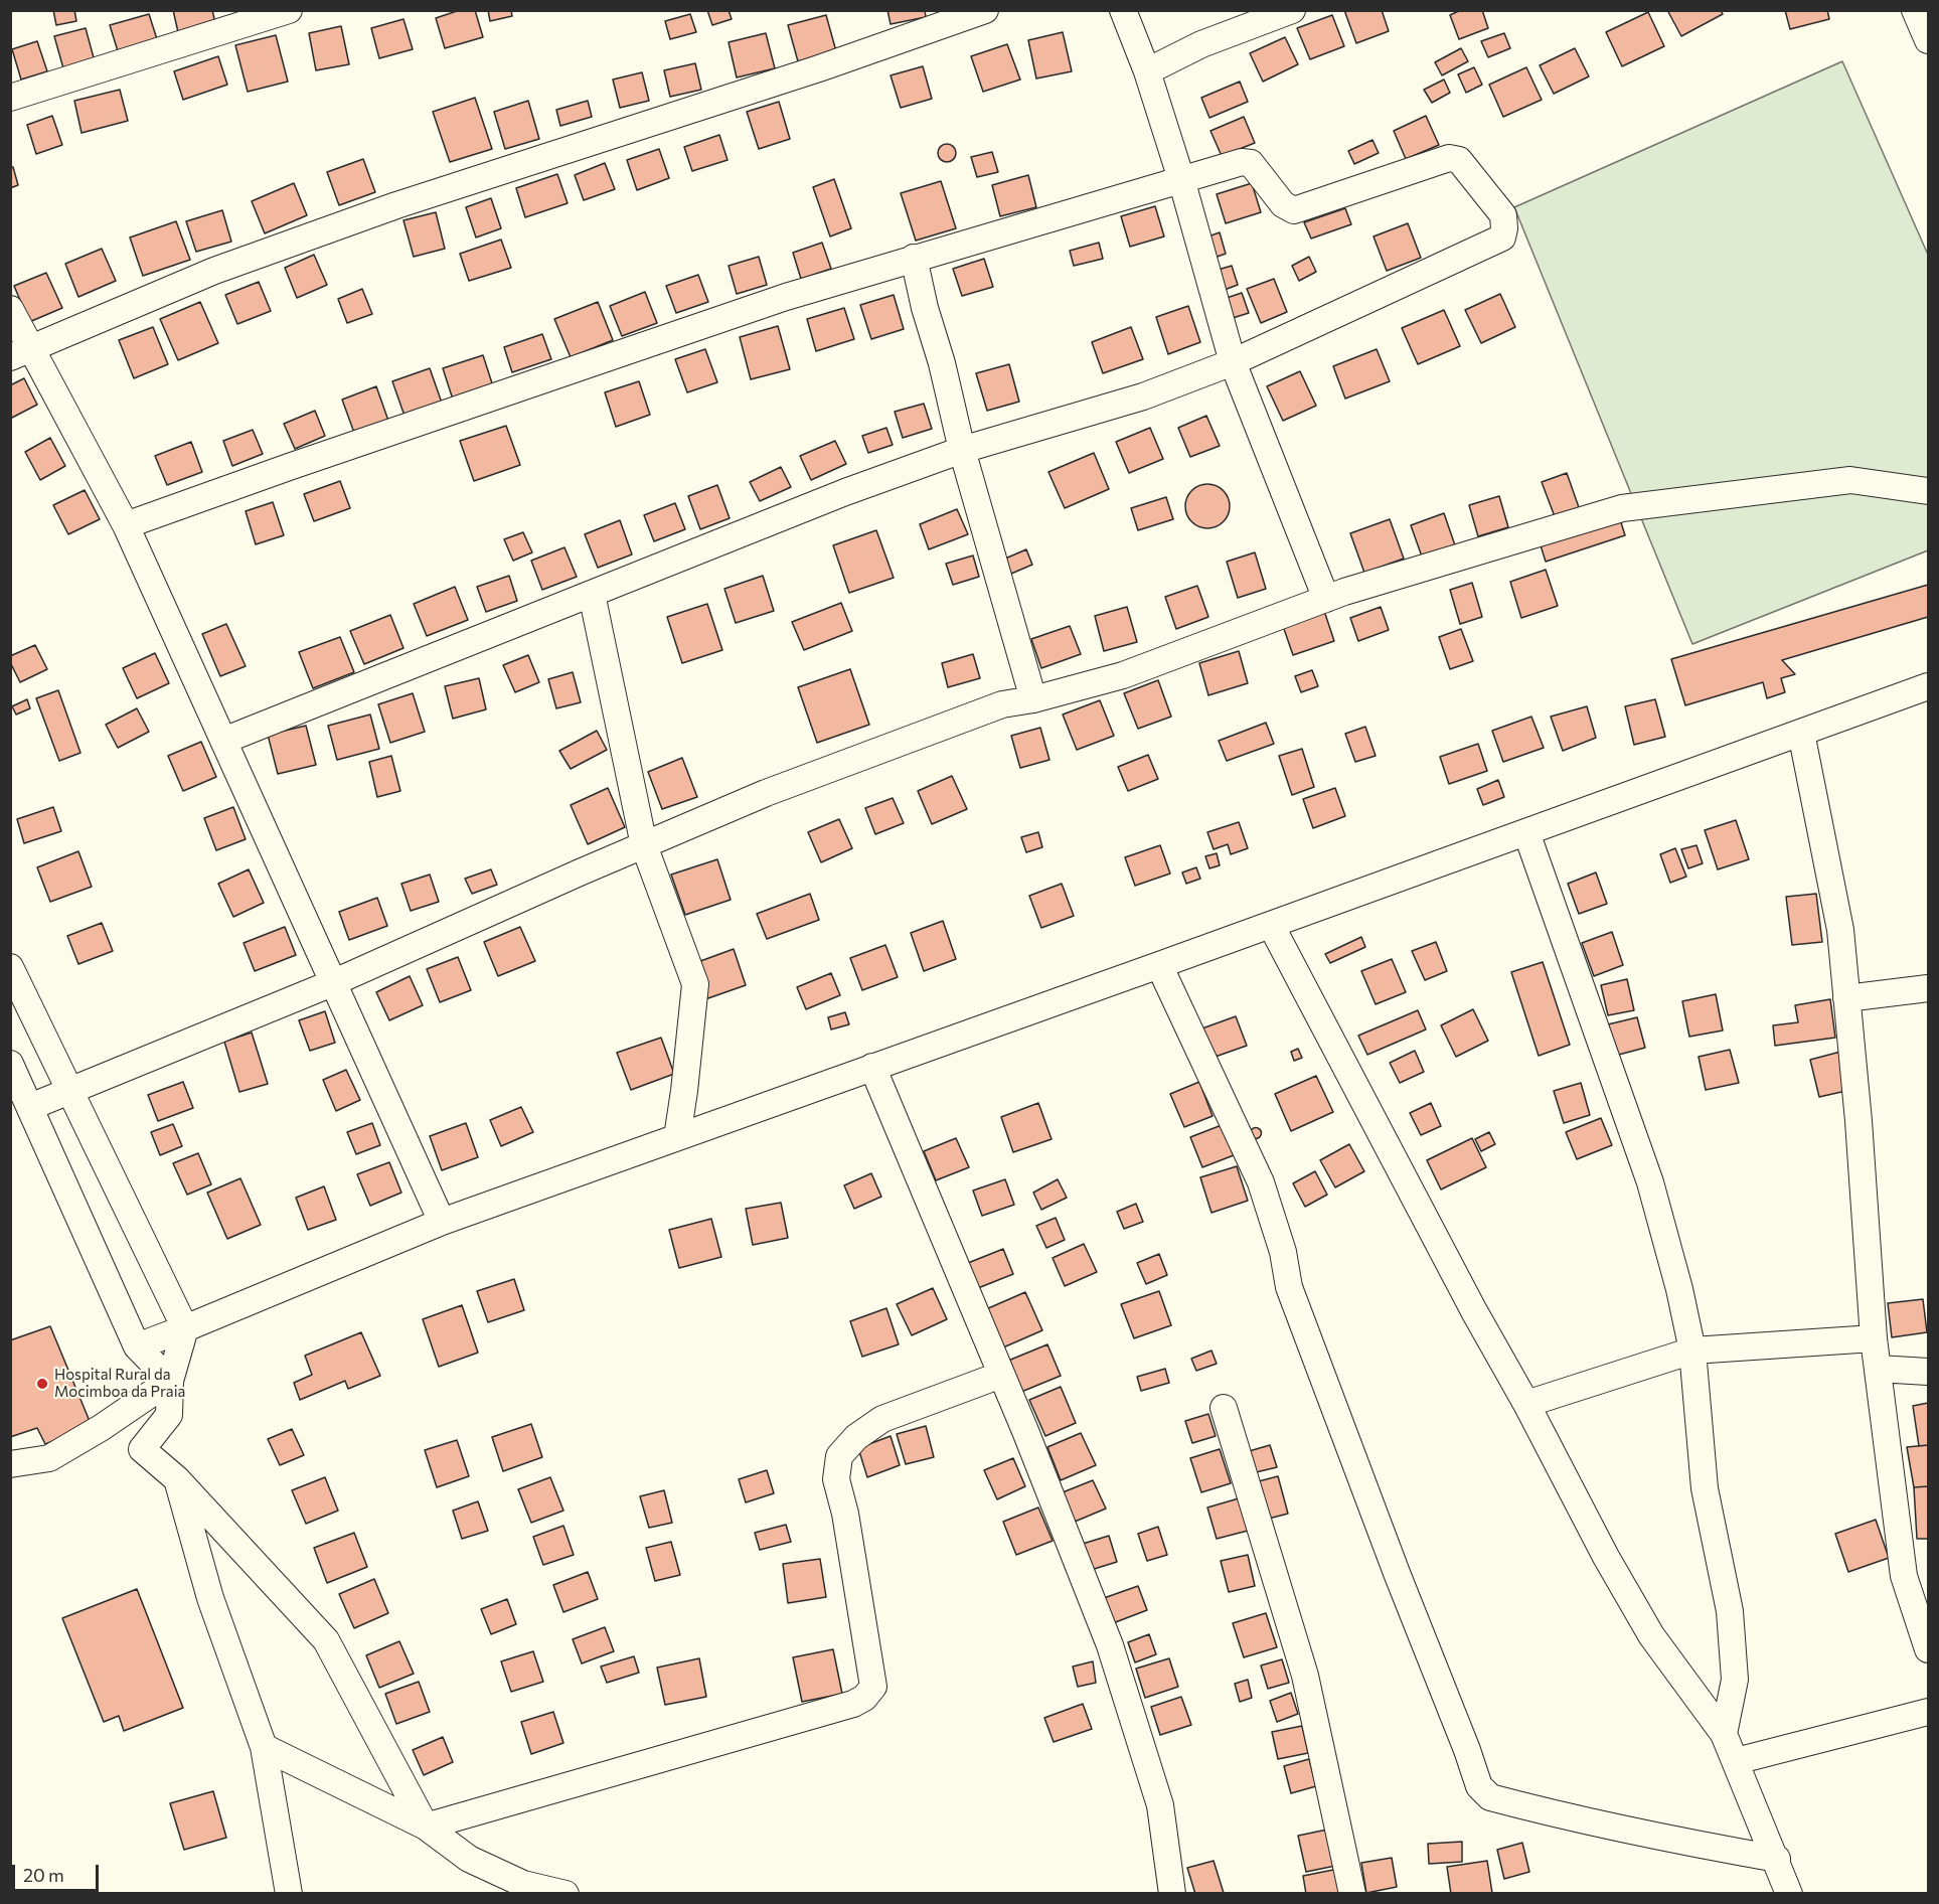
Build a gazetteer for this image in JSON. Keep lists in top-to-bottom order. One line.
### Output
{"places":["Hospital Rural da Mocimboa da Praia"],"scale_bar":"20 m"}
